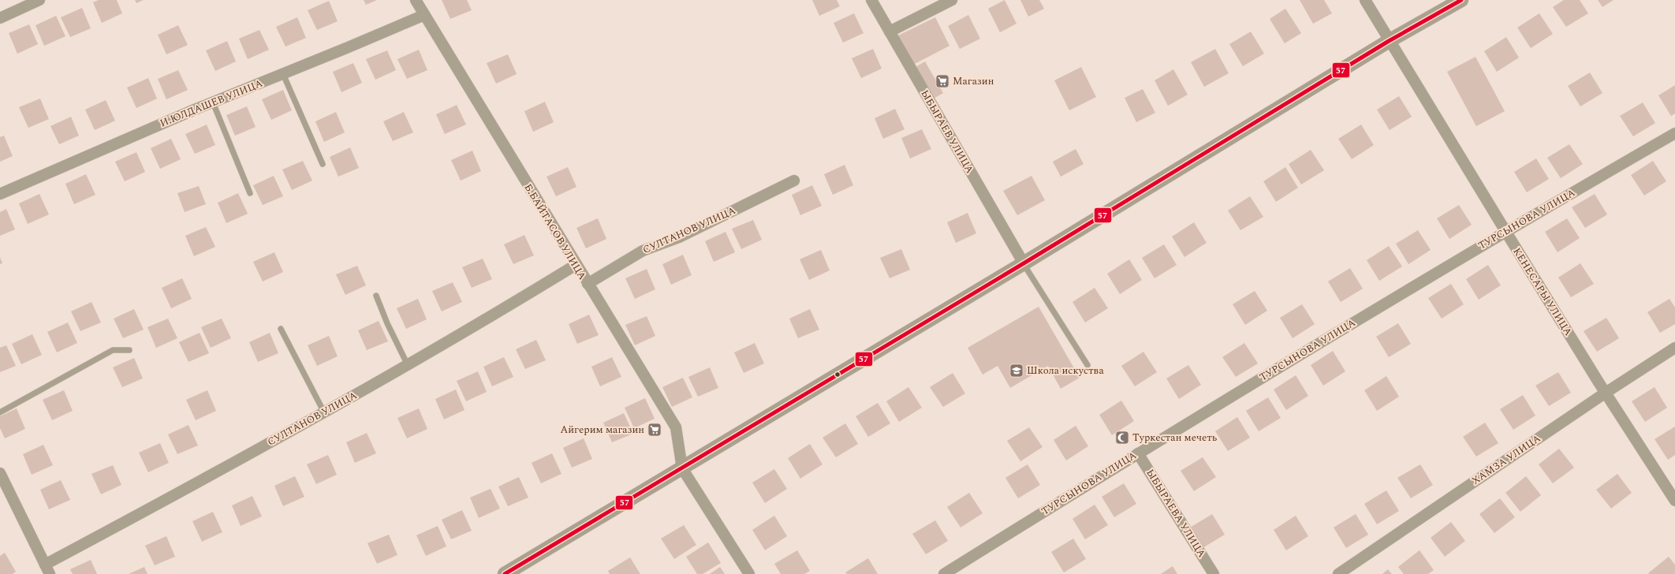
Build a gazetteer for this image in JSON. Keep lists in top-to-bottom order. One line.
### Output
{"streets":{"street":["И.ЮЛДАШЕВ УЛИЦА","ЫБЫРАЕВ УЛИЦА","ТУРСЫНОВА УЛИЦА","СУЛТАНОВ УЛИЦА","Б.БАЙТАСОВ УЛИЦА","КЕНЕСАРЫ УЛИЦА","ХАМЗА УЛИЦА","ЫБЫРАЕВА УЛИЦА"]},"crossings":[["И.ЮЛДАШЕВ УЛИЦА","Б.БАЙТАСОВ УЛИЦА"],["ТУРСЫНОВА УЛИЦА","КЕНЕСАРЫ УЛИЦА"],["ТУРСЫНОВА УЛИЦА","ЫБЫРАЕВА УЛИЦА"],["СУЛТАНОВ УЛИЦА","Б.БАЙТАСОВ УЛИЦА"],["КЕНЕСАРЫ УЛИЦА","ХАМЗА УЛИЦА"]],"places":{"supermarket":["Магазин","Айгерим магазин"],"school or university":["Школа искуства"],"mosque":["Туркестан мечеть"]},"lines":["transit line 57"]}
